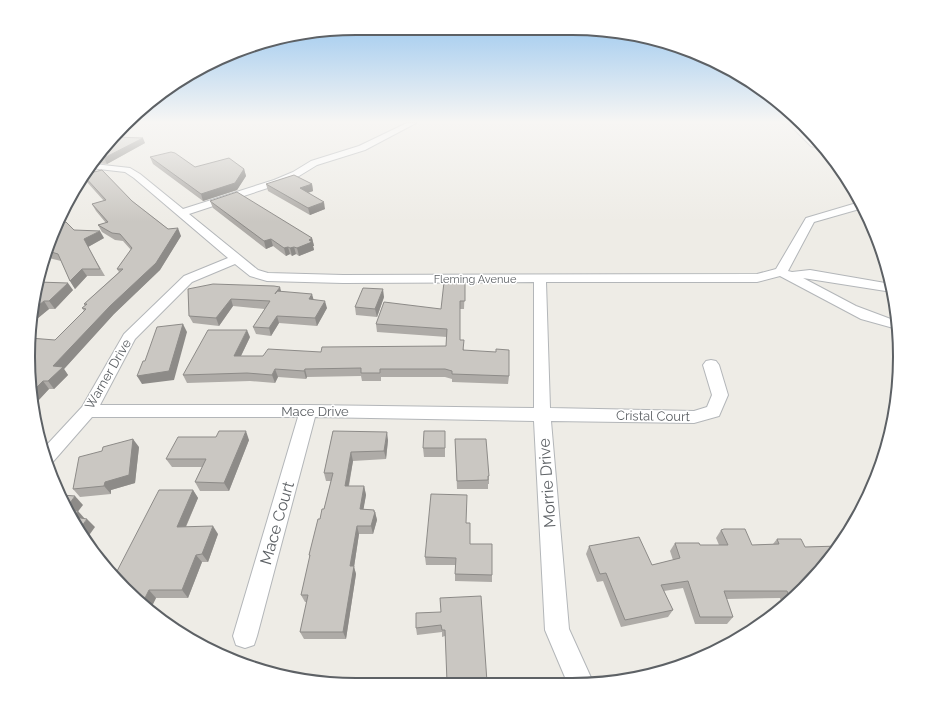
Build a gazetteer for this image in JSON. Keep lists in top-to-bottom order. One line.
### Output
{"streets":{"street":["Fleming Avenue","Warner Drive","Mace Drive","Cristal Court","Morrie Drive","Mace Court"]},"crossings":[["Fleming Avenue","Warner Drive"],["Fleming Avenue","Morrie Drive"],["Warner Drive","Mace Drive"],["Mace Drive","Cristal Court"],["Mace Drive","Morrie Drive"],["Mace Drive","Mace Court"],["Cristal Court","Morrie Drive"]]}
